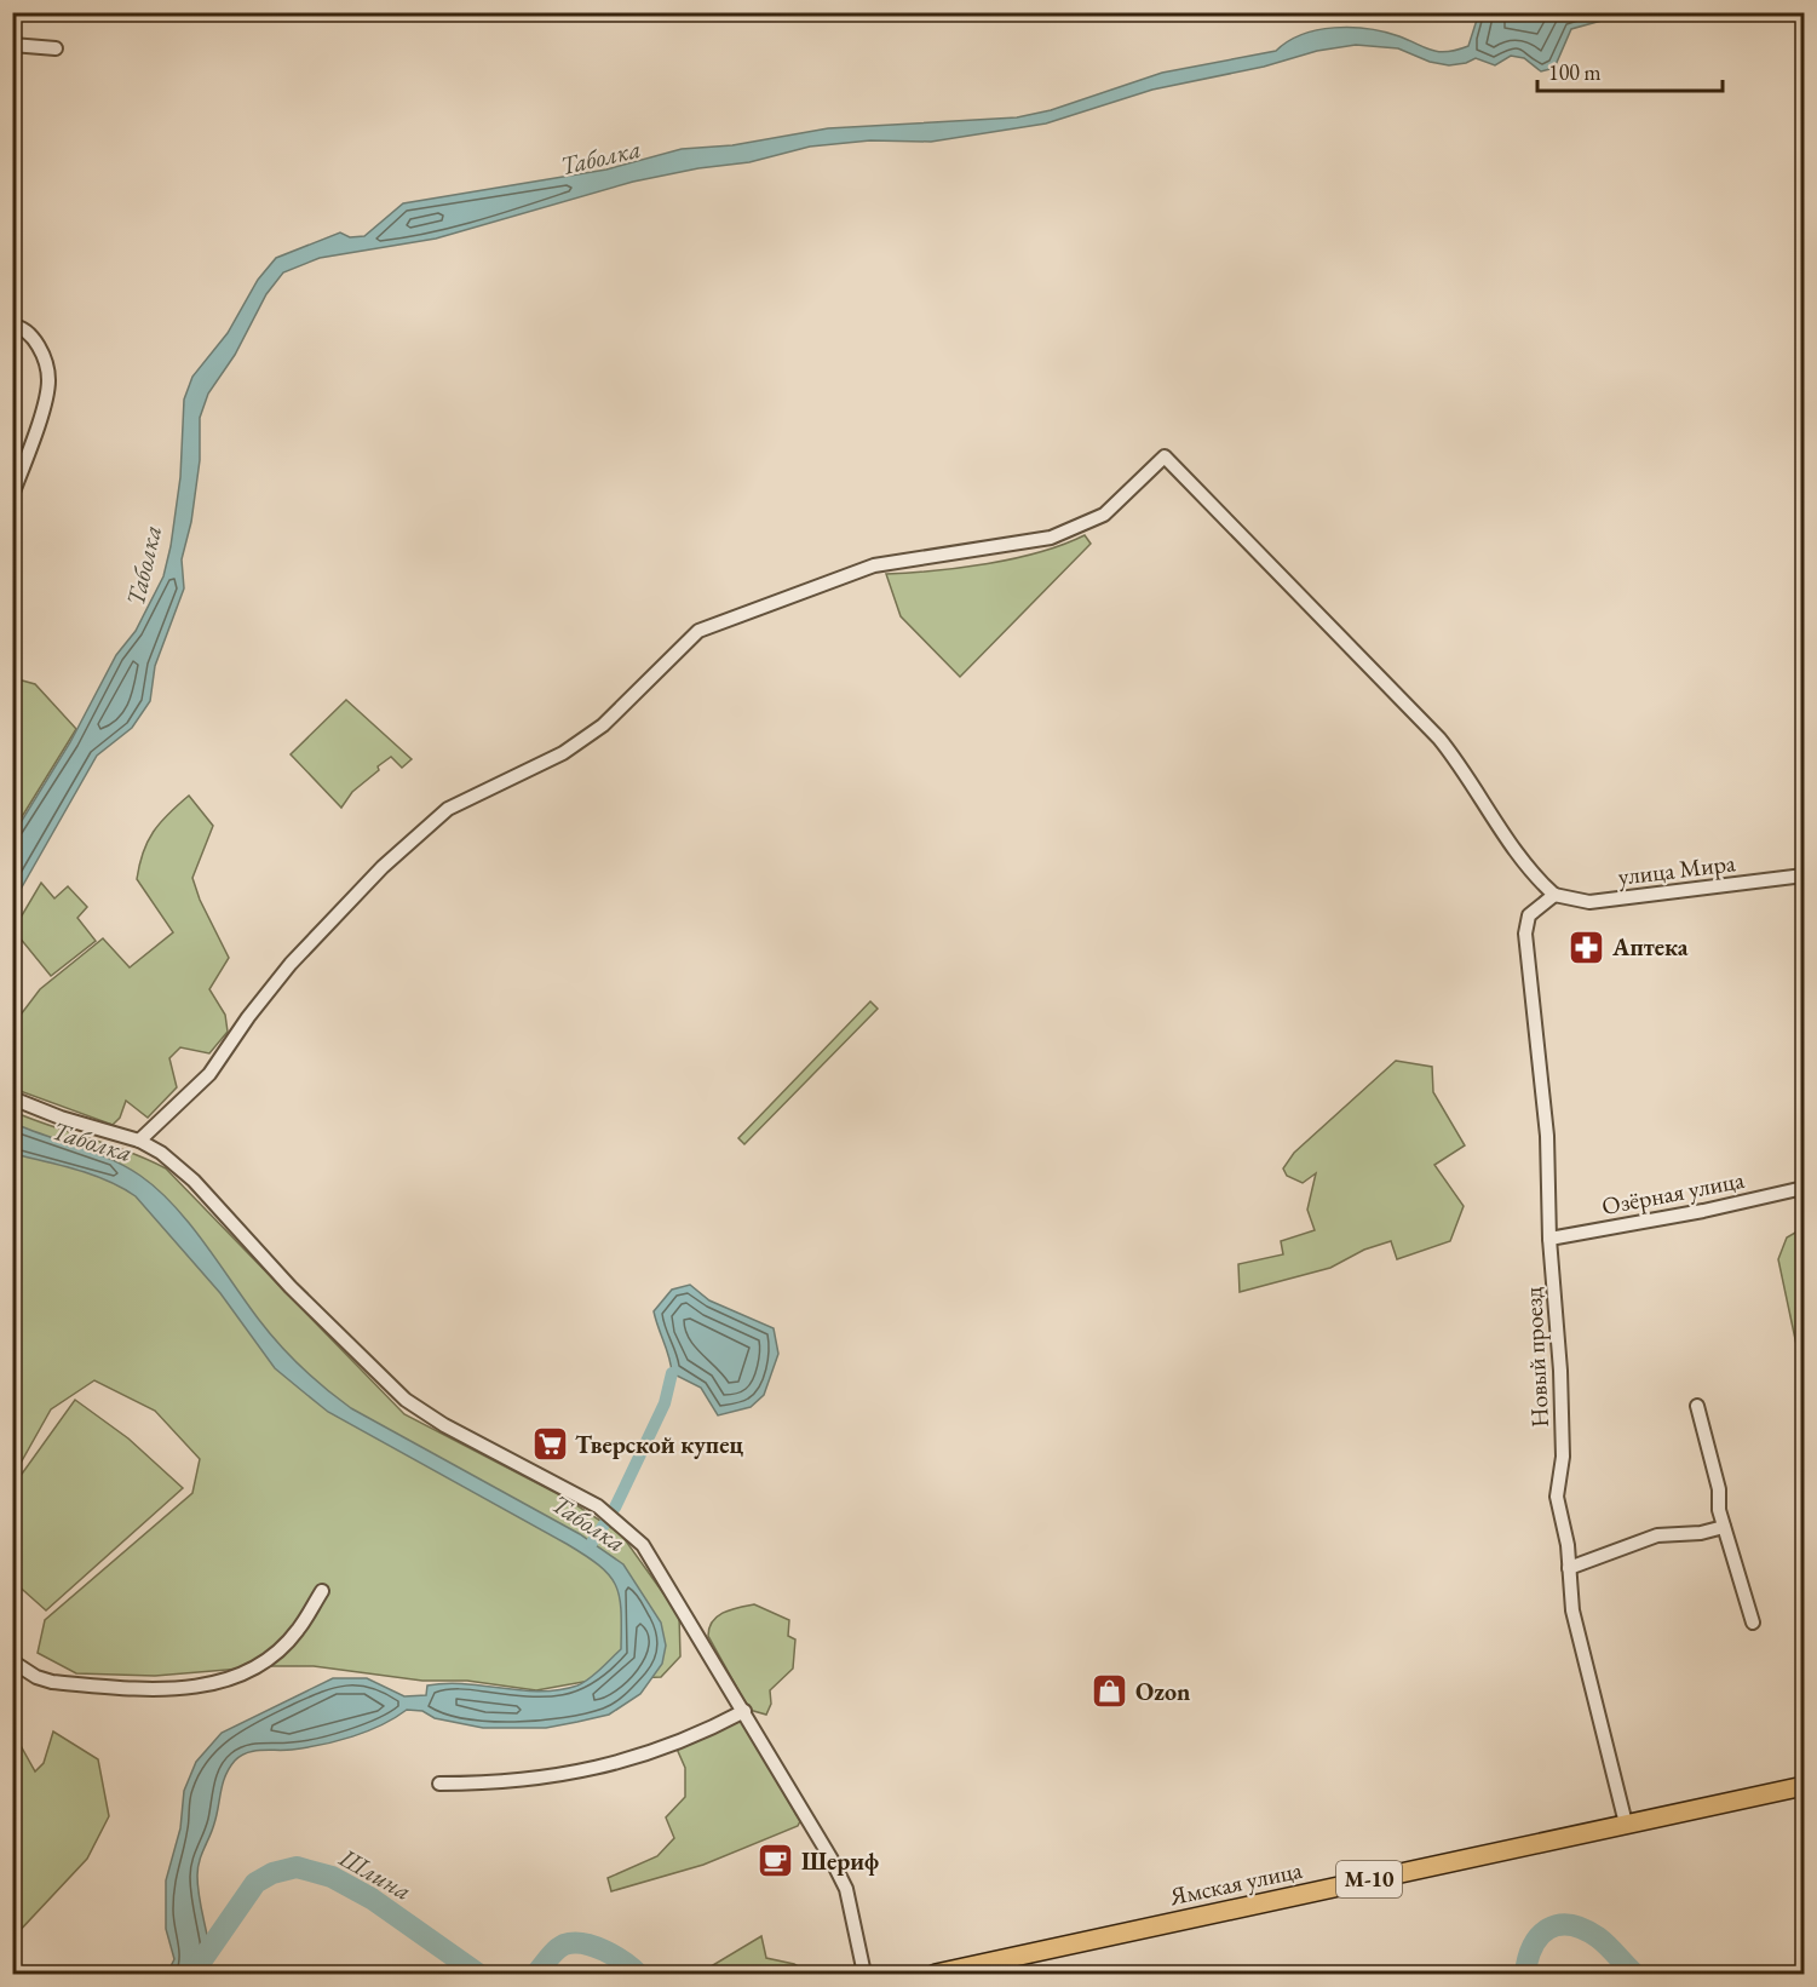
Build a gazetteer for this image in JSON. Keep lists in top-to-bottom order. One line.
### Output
{"streets":{"highway":["М-10","Ямская улица"],"street":["улица Мира","Озёрная улица","Новый проезд"]},"crossings":[["улица Мира","Новый проезд"],["Озёрная улица","Новый проезд"],["Новый проезд","Ямская улица"]],"water":["Таболка","Шлина"],"places":{"pharmacy":["Аптека"],"supermarket":["Тверской купец"],"shop":["Ozon"],"cafe":["Шериф"]},"scale_bar":"100 m"}
